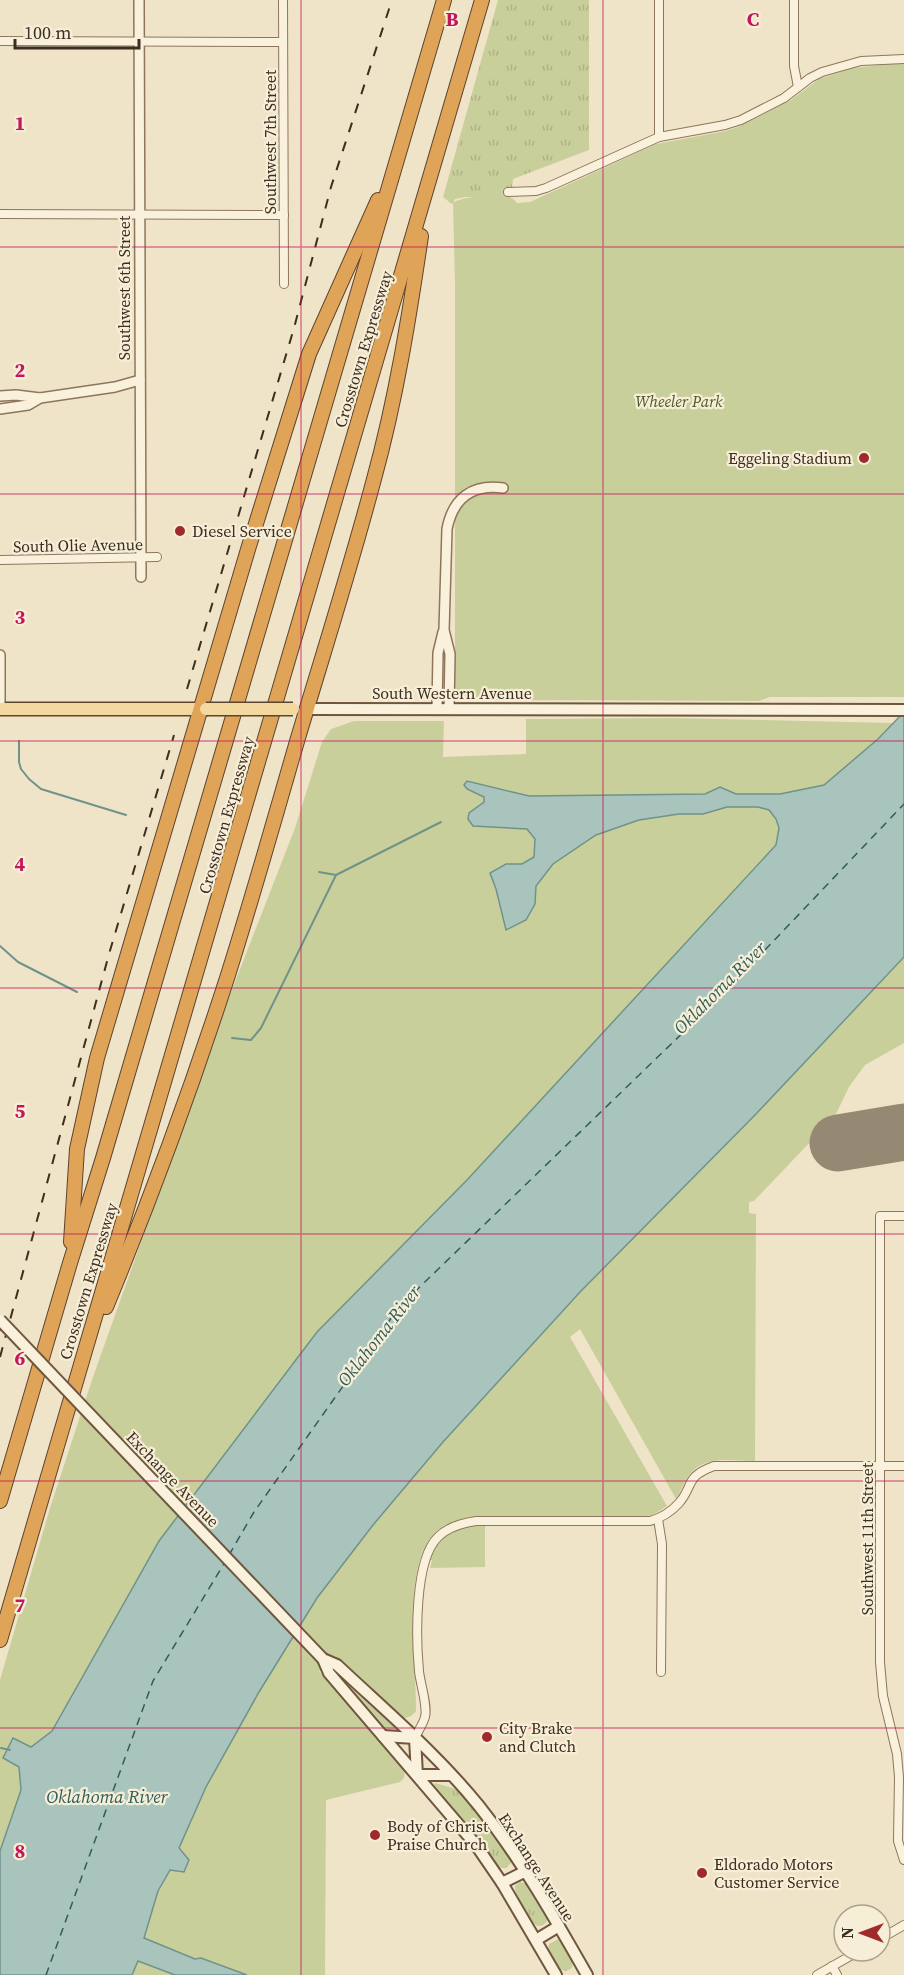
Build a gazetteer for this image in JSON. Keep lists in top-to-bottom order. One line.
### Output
{"streets":{"highway":["Crosstown Expressway"],"main road":["South Western Avenue","Exchange Avenue"],"street":["Southwest 7th Street","Southwest 6th Street","South Olie Avenue","Southwest 11th Street"]},"crossings":[["Southwest 6th Street","South Olie Avenue"]],"water":["Oklahoma River"],"parks":["Wheeler Park"],"places":["Eggeling Stadium","Diesel Service","City Brake and Clutch","Body of Christ Praise Church","Eldorado Motors Customer Service"],"scale_bar":"100 m","north":"left","grid":{"columns":["B","C"],"rows":["1","2","3","4","5","6","7","8"]}}
